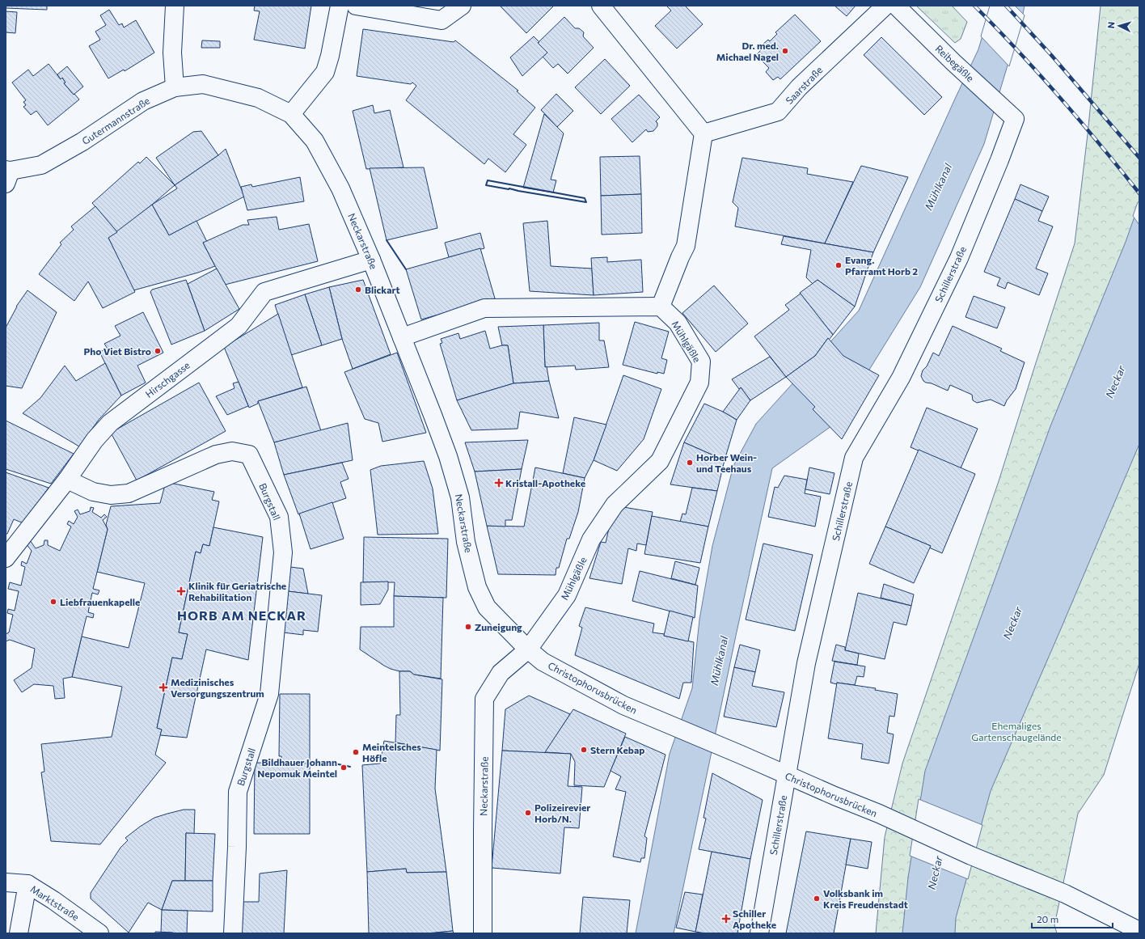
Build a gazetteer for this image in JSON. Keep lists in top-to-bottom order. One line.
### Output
{"streets":{"street":["Reibegäßle","Saarstraße","Gutermannstraße","Neckarstraße","Schillerstraße","Mühlgäßle","Hirschgasse","Burgstall","Christophorusbrücken","Marktstraße"]},"crossings":[["Reibegäßle","Schillerstraße"],["Gutermannstraße","Neckarstraße"],["Neckarstraße","Mühlgäßle"],["Neckarstraße","Hirschgasse"],["Neckarstraße","Christophorusbrücken"],["Schillerstraße","Christophorusbrücken"],["Mühlgäßle","Christophorusbrücken"],["Hirschgasse","Burgstall"]],"districts":["HORB AM NECKAR"],"water":["Mühlkanal","Neckar"],"parks":["Ehemaliges Gartenschaugelände"],"places":{"other":["Dr. med. Michael Nagel","Evang. Pfarramt Horb 2","Blickart","Pho Viet Bistro","Horber Wein- und Teehaus","Liebfrauenkapelle","Zuneigung","Stern Kebap","Meintelsches Höfle","Bildhauer Johann Nepomuk Meintel","Polizeirevier Horb/N.","Volksbank im Kreis Freudenstadt"],"health":["Kristall-Apotheke","Klinik für Geriatrische Rehabilitation","Medizinisches Versorgungszentrum","Schiller Apotheke"]},"scale_bar":"20 m","north":"left"}
